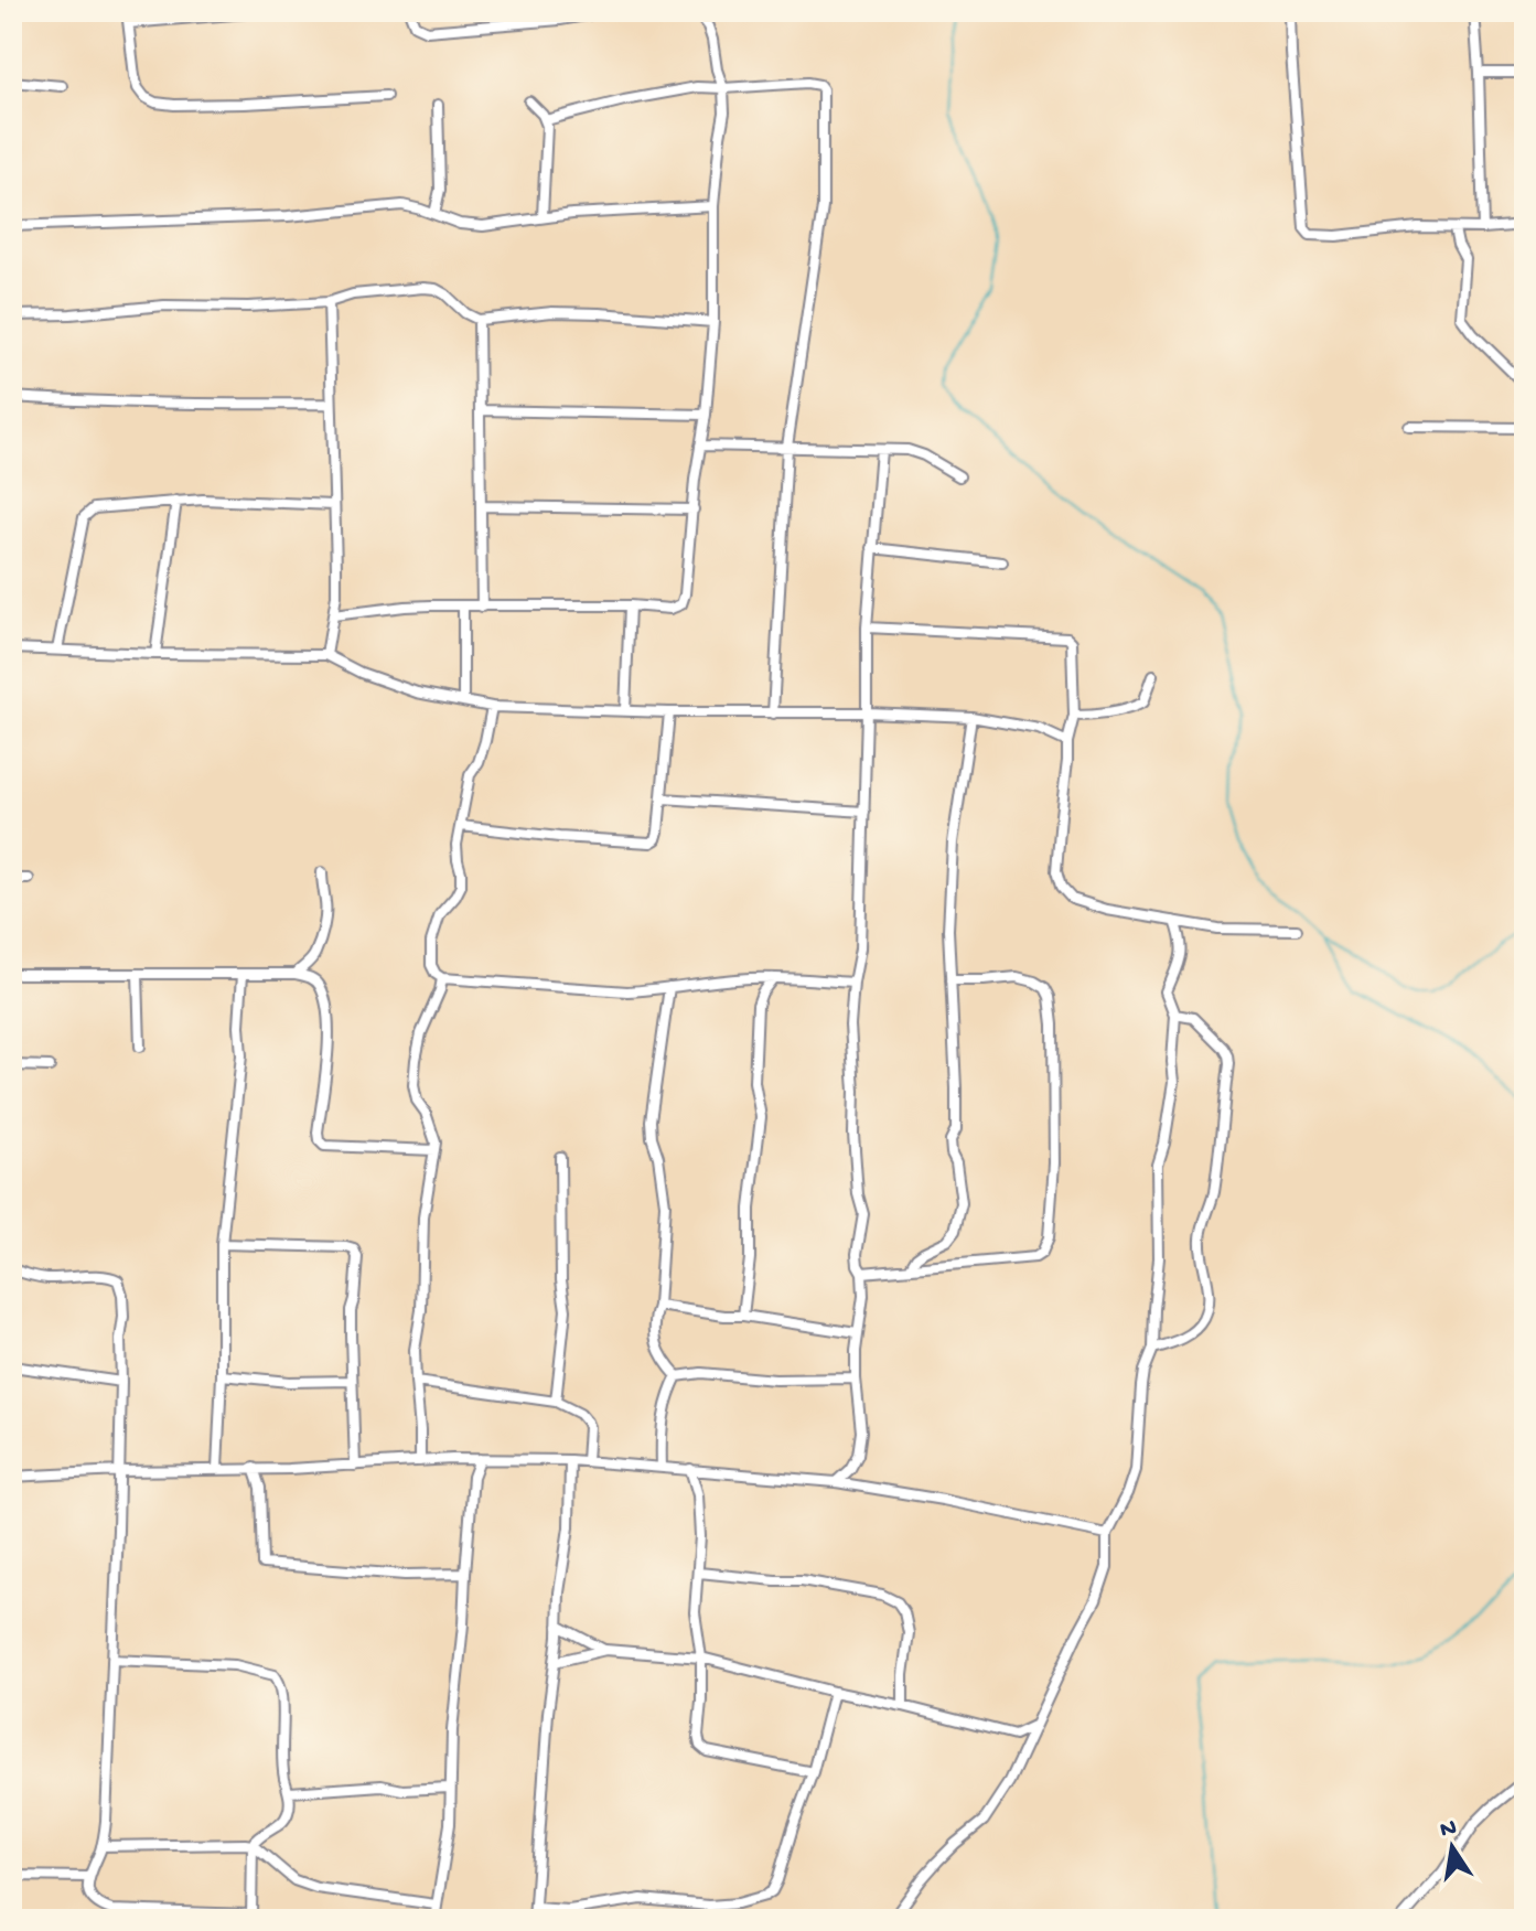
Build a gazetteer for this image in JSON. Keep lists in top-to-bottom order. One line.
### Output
{"north":"top"}
